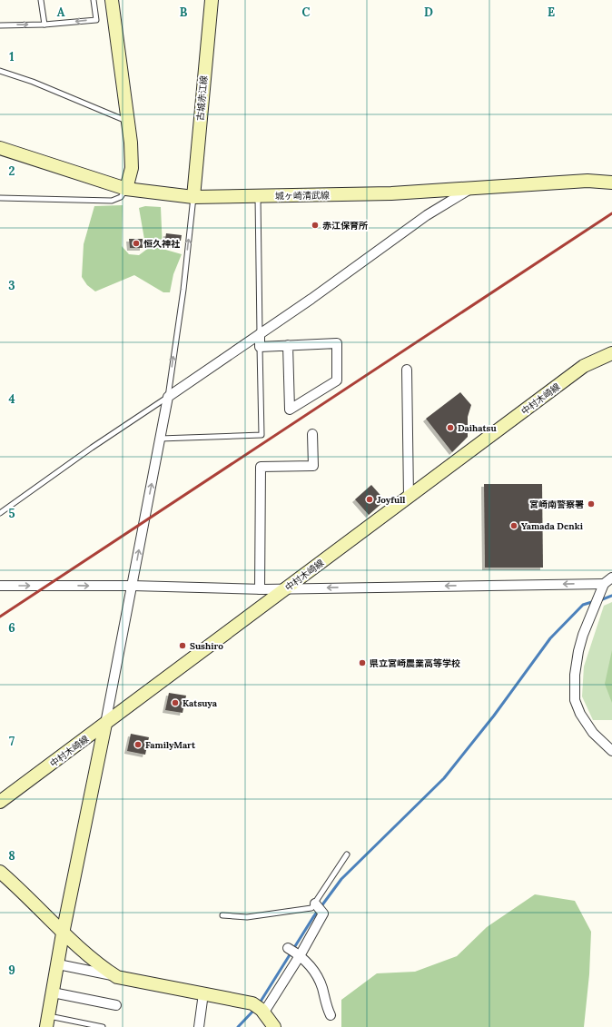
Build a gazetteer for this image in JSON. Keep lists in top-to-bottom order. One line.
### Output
{"streets":{"main road":["古城赤江線","城ヶ崎清武線","中村木崎線"]},"crossings":[["古城赤江線","城ヶ崎清武線"]],"places":["赤江保育所","恒久神社","Daihatsu","Joyfull","宮崎南警察署","Yamada Denki","Sushiro","県立宮崎農業高等学校","Katsuya","FamilyMart"],"grid":{"columns":["A","B","C","D","E"],"rows":["1","2","3","4","5","6","7","8","9"]}}
